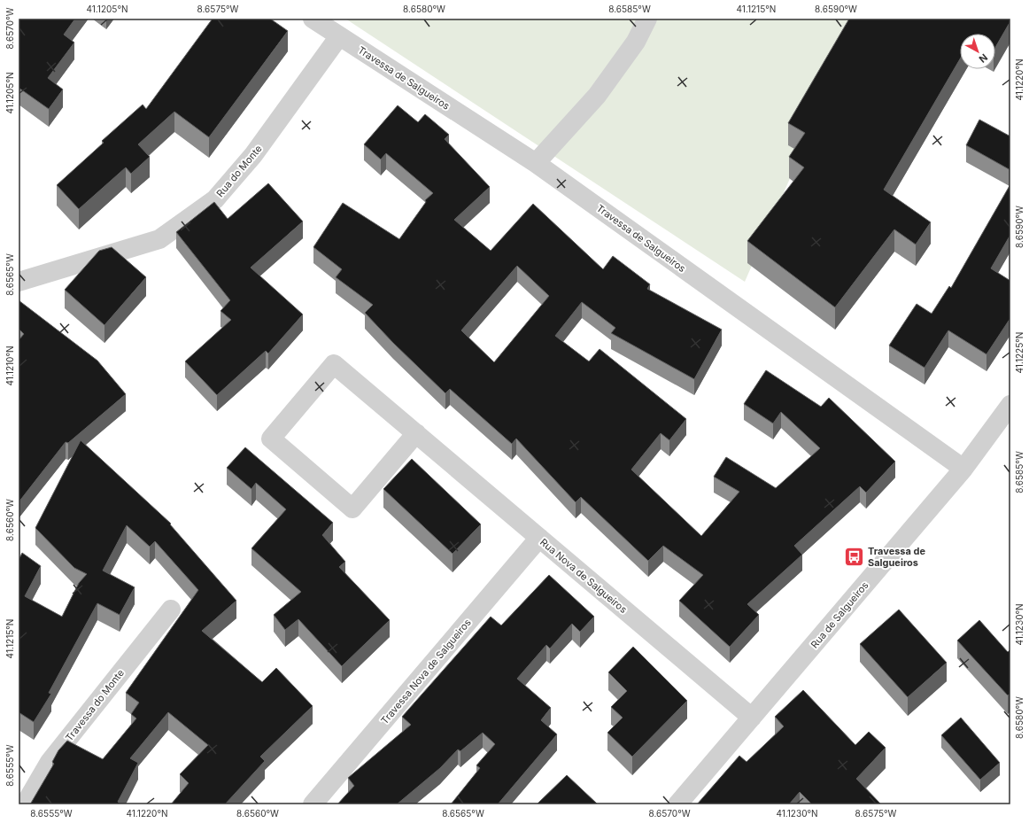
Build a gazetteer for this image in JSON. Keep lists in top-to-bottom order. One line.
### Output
{"streets":{"street":["Travessa de Salgueiros","Rua do Monte","Rua Nova de Salgueiros","Rua de Salgueiros","Travessa Nova de Salgueiros","Travessa do Monte"]},"crossings":[["Travessa de Salgueiros","Rua do Monte"],["Travessa de Salgueiros","Rua de Salgueiros"],["Rua Nova de Salgueiros","Rua de Salgueiros"],["Rua Nova de Salgueiros","Travessa Nova de Salgueiros"]],"places":{"bus stop":["Travessa de Salgueiros"]},"north":"bottom right","coordinates":["41.1205°N","8.6575°W","8.6580°W","8.6585°W","41.1215°N","8.6590°W","8.6570°W","41.1220°N","8.6565°W","41.1225°N","41.1210°N","8.6560°W","41.1230°N","8.6555°W"]}
